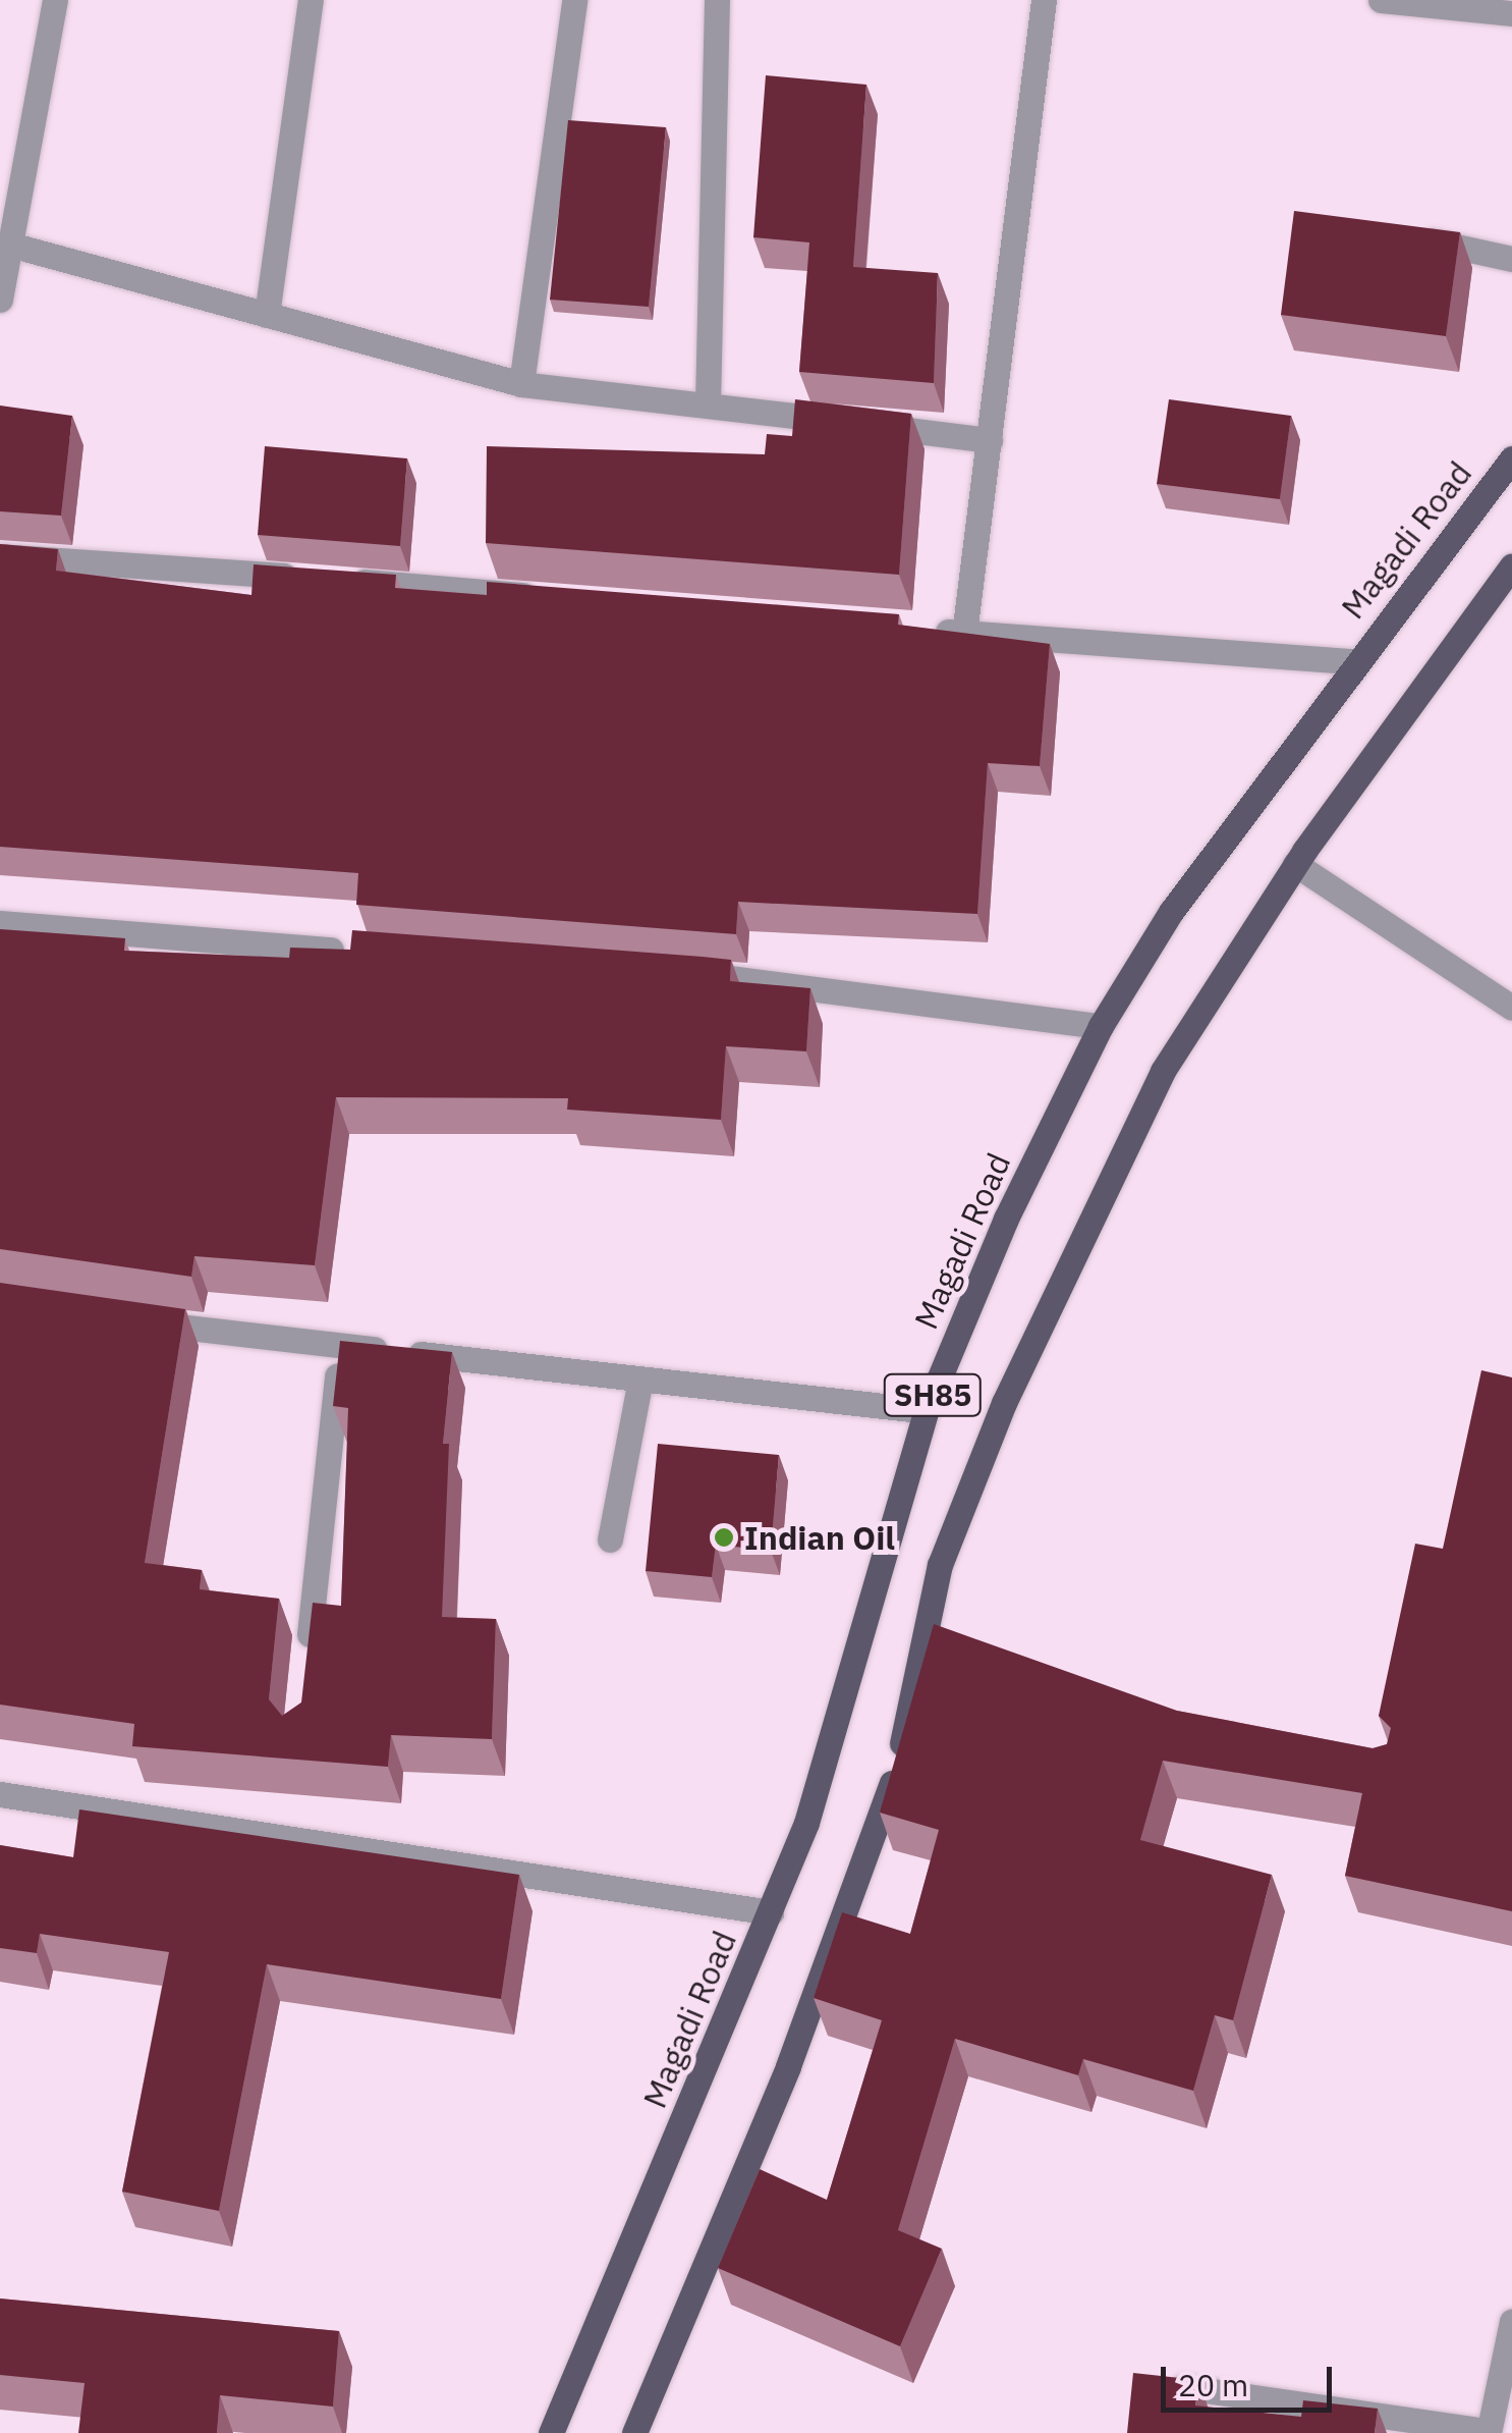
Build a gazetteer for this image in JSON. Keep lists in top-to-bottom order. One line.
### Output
{"streets":{"main road":["Magadi Road","SH85"]},"places":["Indian Oil"],"scale_bar":"20 m"}
